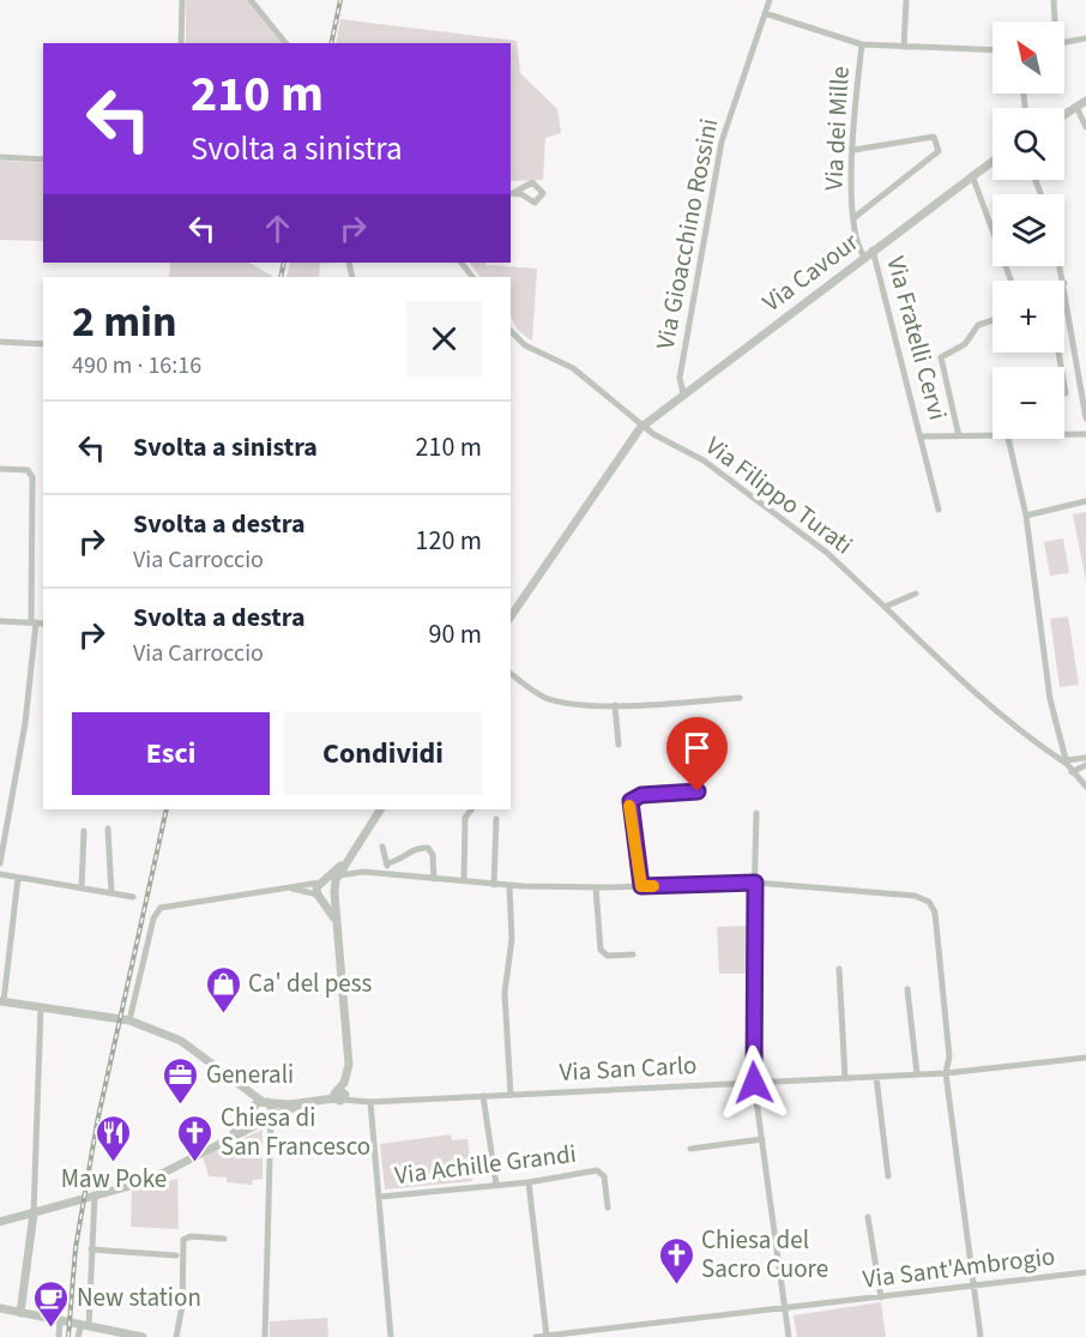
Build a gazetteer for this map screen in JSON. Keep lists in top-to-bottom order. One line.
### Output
{"streets":{"street":["Via dei Mille","Via Gioacchino Rossini","Via Cavour","Via Fratelli Cervi","Via Filippo Turati","Via San Carlo","Via Achille Grandi","Via Sant'Ambrogio"]},"crossings":[["Via dei Mille","Via Cavour"],["Via Gioacchino Rossini","Via Cavour"],["Via Cavour","Via Fratelli Cervi"],["Via Cavour","Via Filippo Turati"]],"places":{"shop":["Ca' del pess"],"office":["Generali"],"restaurant":["Maw Poke"],"church":["Chiesa di San Francesco","Chiesa del Sacro Cuore"],"cafe":["New station"]},"north":"top left","page":{"map_buttons":["+","−"],"turn":["210 m","Svolta a sinistra"],"heading":["2 min","490 m · 16:16"],"list":[{"name":"Svolta a sinistra","value":"210 m"},{"name":"Svolta a destra","note":"Via Carroccio","value":"120 m"},{"name":"Svolta a destra","note":"Via Carroccio","value":"90 m"}],"buttons":["Esci","Condividi"]}}
